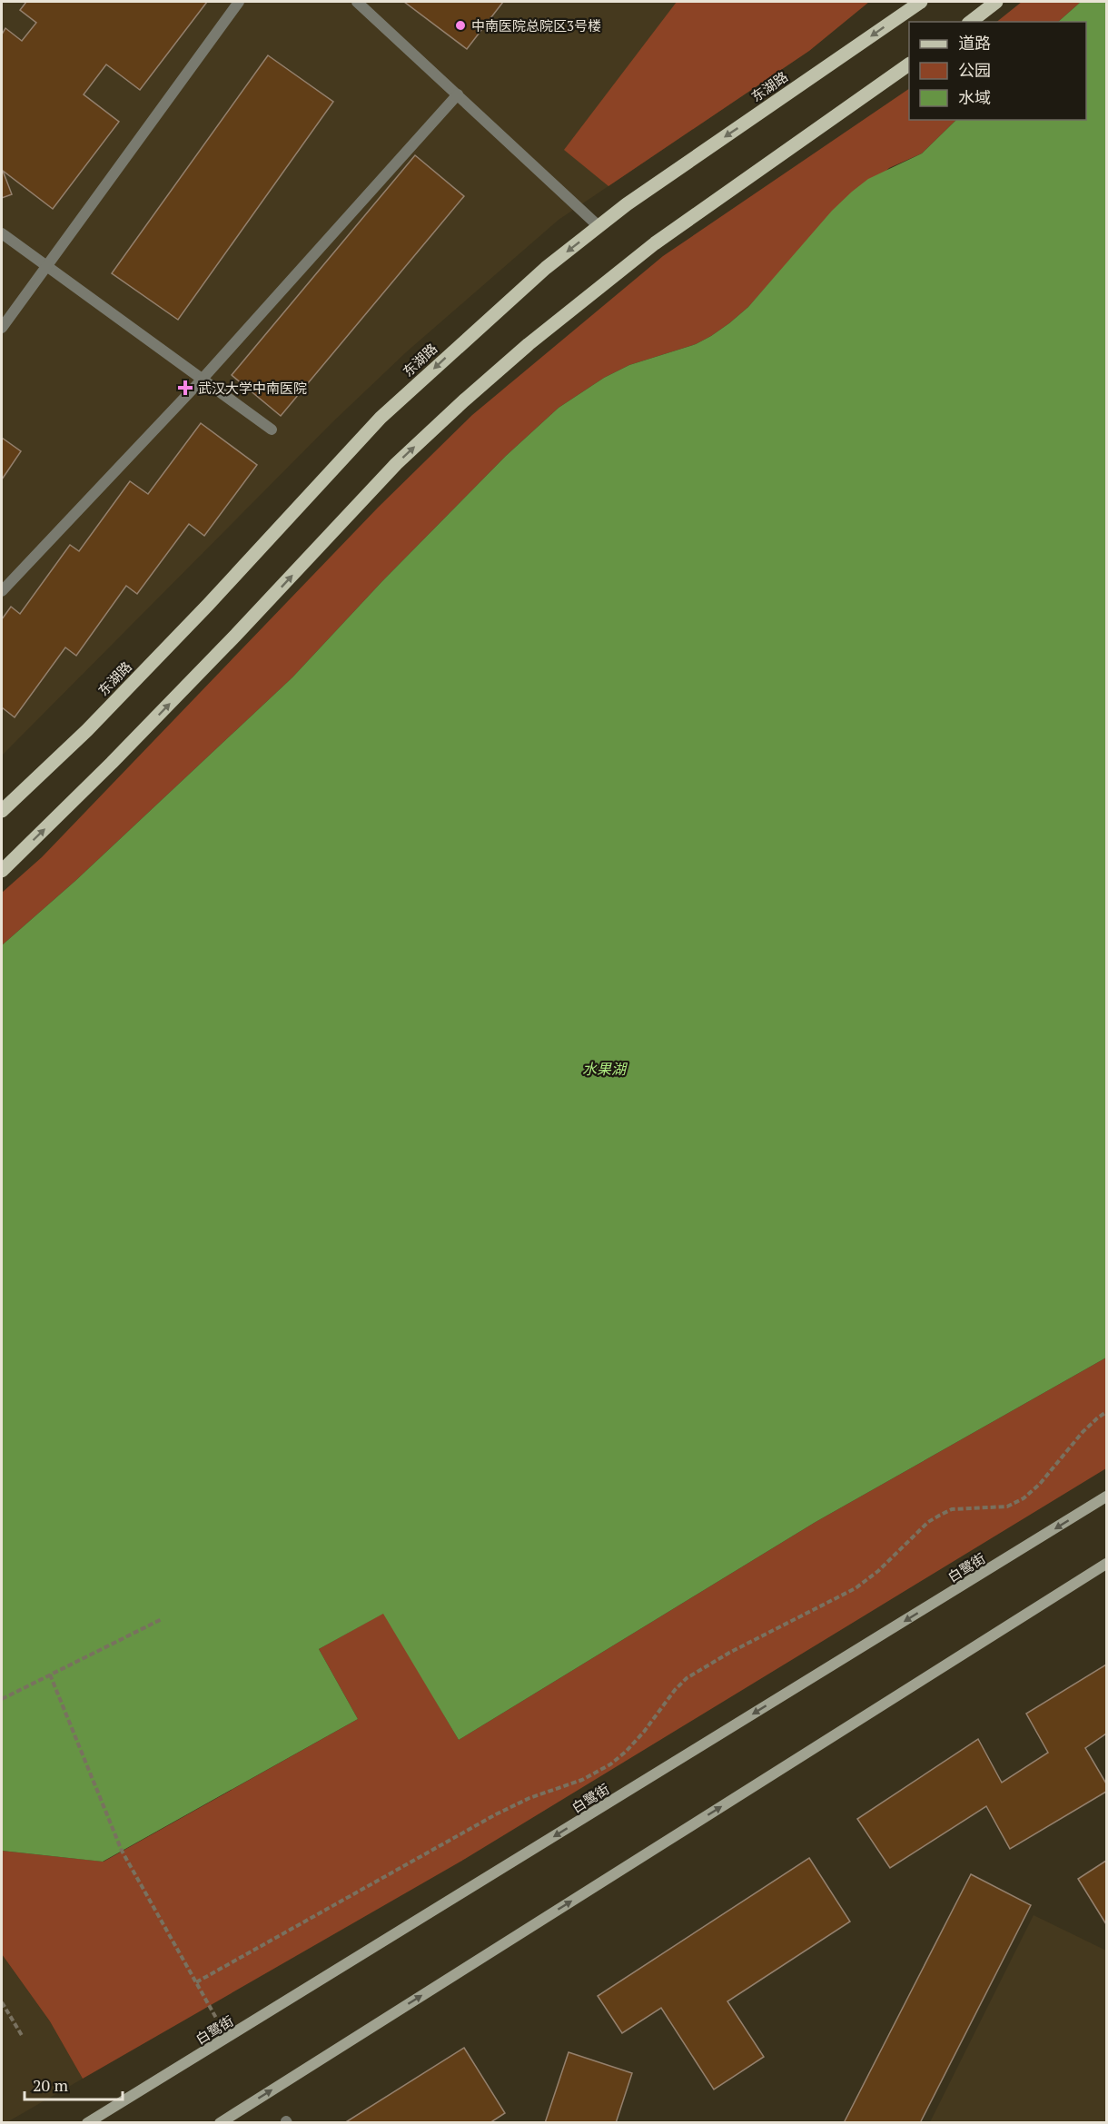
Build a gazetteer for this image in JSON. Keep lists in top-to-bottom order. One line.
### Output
{"streets":{"main road":["东湖路","白鹭街"]},"water":["水果湖"],"places":{"other":["中南医院总院区3号楼"],"health":["武汉大学中南医院"]},"legend":["道路","公园","水域"],"scale_bar":"20 m"}
